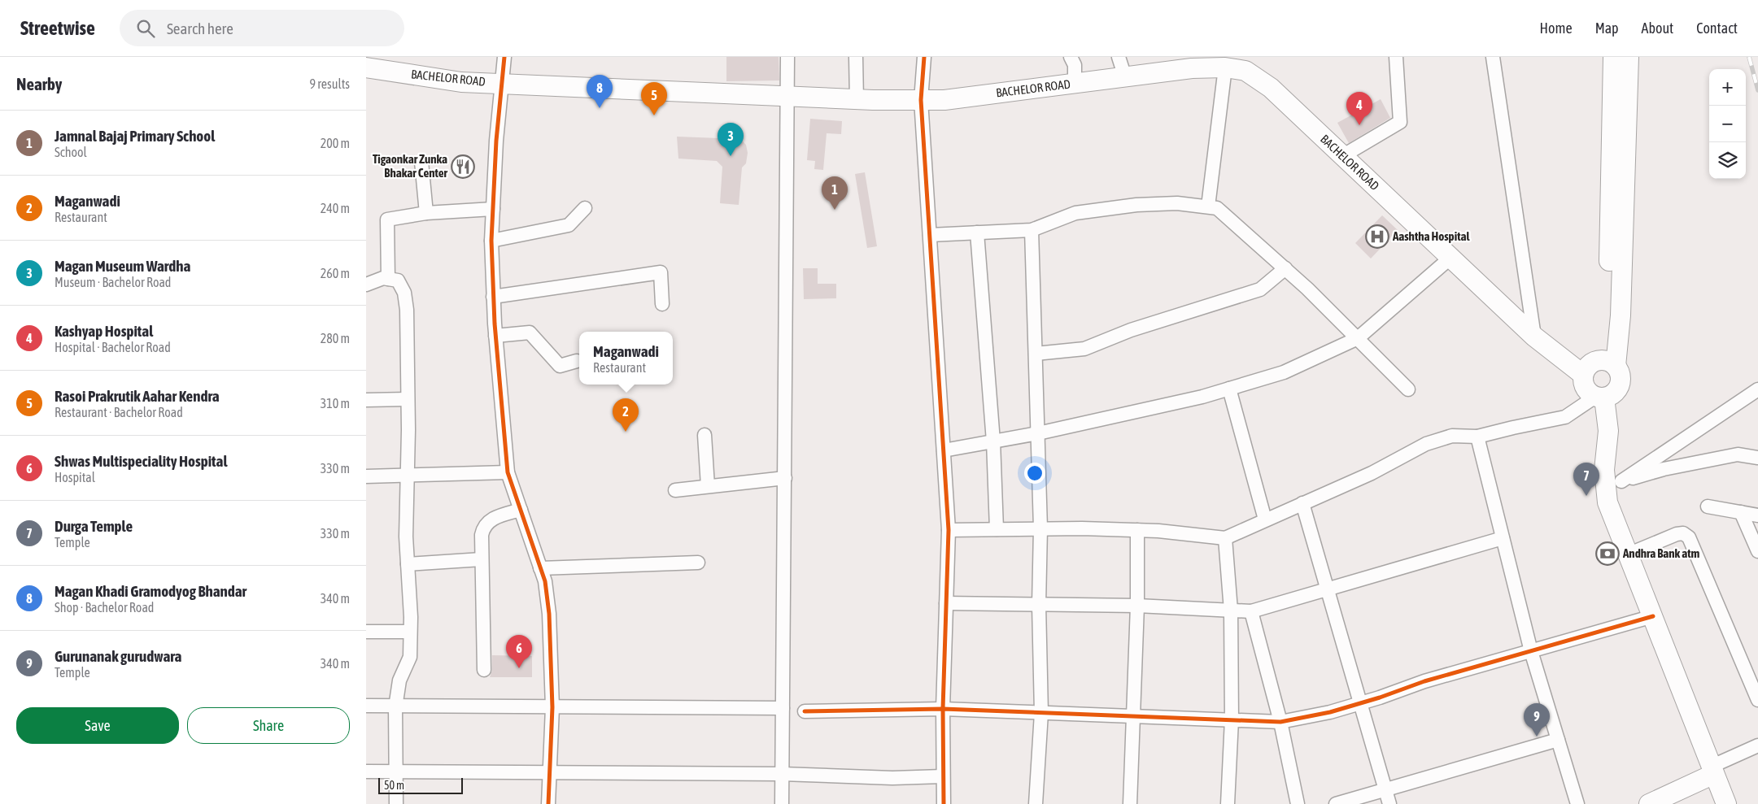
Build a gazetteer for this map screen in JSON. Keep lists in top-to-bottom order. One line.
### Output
{"streets":{"main road":["BACHELOR ROAD"]},"places":{"restaurant":["Tigaonkar Zunka Bhakar Center"],"hospital":["Aashtha Hospital"],"bank":["Andhra Bank atm"]},"scale_bar":"50 m","page":{"header":"Streetwise","search":"Search here","nav":["Home","Map","About","Contact"],"heading":["Nearby","9 results"],"map_buttons":["+","−"],"pins":["8","5","4","3","1","2","7","6","9"],"list":[{"mark":"1","name":"Jamnal Bajaj Primary School","note":"School","value":"200 m"},{"mark":"2","name":"Maganwadi","note":"Restaurant","value":"240 m"},{"mark":"3","name":"Magan Museum Wardha","note":"Museum · Bachelor Road","value":"260 m"},{"mark":"4","name":"Kashyap Hospital","note":"Hospital · Bachelor Road","value":"280 m"},{"mark":"5","name":"Rasoi Prakrutik Aahar Kendra","note":"Restaurant · Bachelor Road","value":"310 m"},{"mark":"6","name":"Shwas Multispeciality Hospital","note":"Hospital","value":"330 m"},{"mark":"7","name":"Durga Temple","note":"Temple","value":"330 m"},{"mark":"8","name":"Magan Khadi Gramodyog Bhandar","note":"Shop · Bachelor Road","value":"340 m"},{"mark":"9","name":"Gurunanak gurudwara","note":"Temple","value":"340 m"}],"popup":["Maganwadi","Restaurant"],"buttons":["Save","Share"],"scale":"50 m"}}
